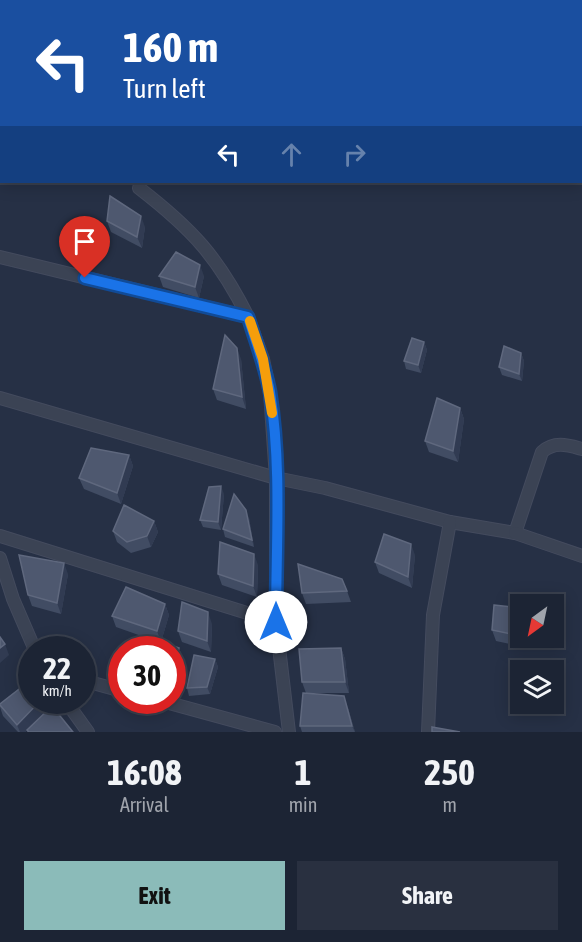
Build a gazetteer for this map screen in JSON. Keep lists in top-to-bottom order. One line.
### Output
{"north":"bottom left","page":{"turn":["160 m","Turn left"],"speed":"22 km/h","limit":"30","eta":["16:08","Arrival","1","min","250","m"],"buttons":["Exit","Share"]}}
